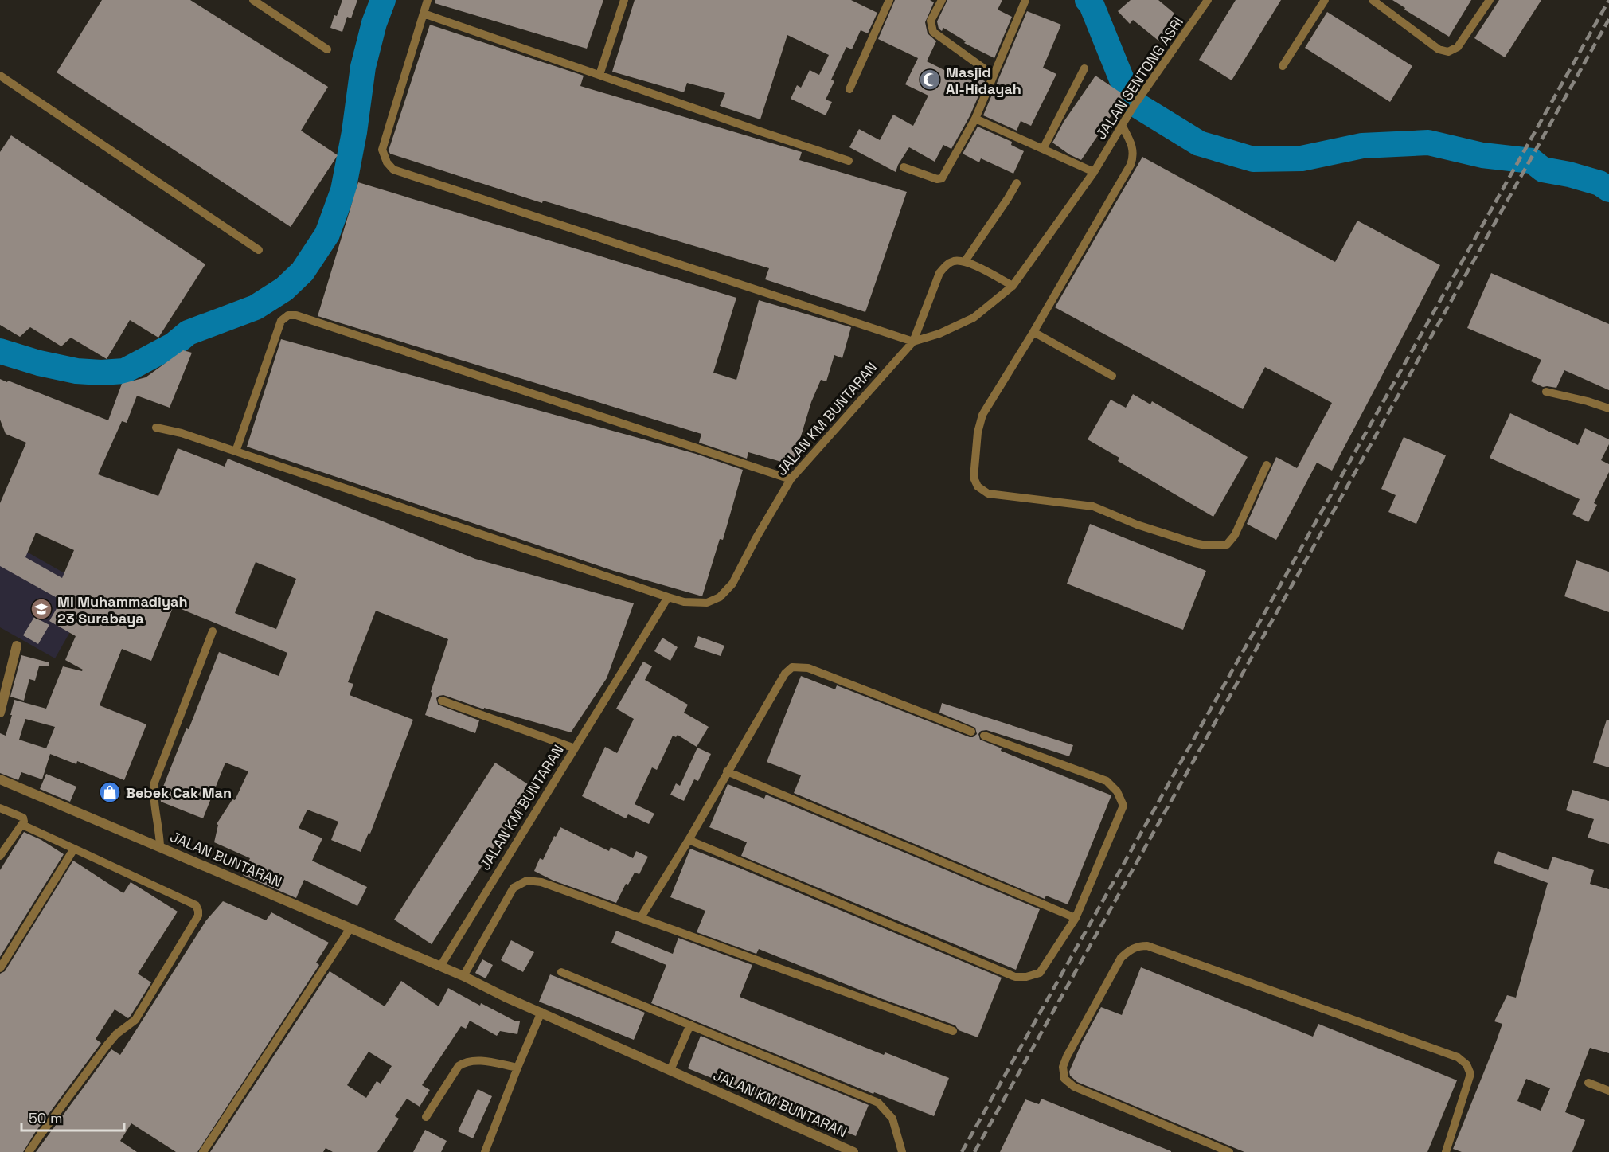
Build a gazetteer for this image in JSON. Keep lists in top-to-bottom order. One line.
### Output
{"streets":{"street":["JALAN KM BUNTARAN","JALAN BUNTARAN"],"lane":["JALAN SENTONG ASRI"]},"crossings":[["JALAN KM BUNTARAN","JALAN BUNTARAN"]],"places":{"mosque":["Masjid Al-Hidayah"],"school or university":["MI Muhammadiyah 23 Surabaya"],"shop":["Bebek Cak Man"]},"scale_bar":"50 m"}
